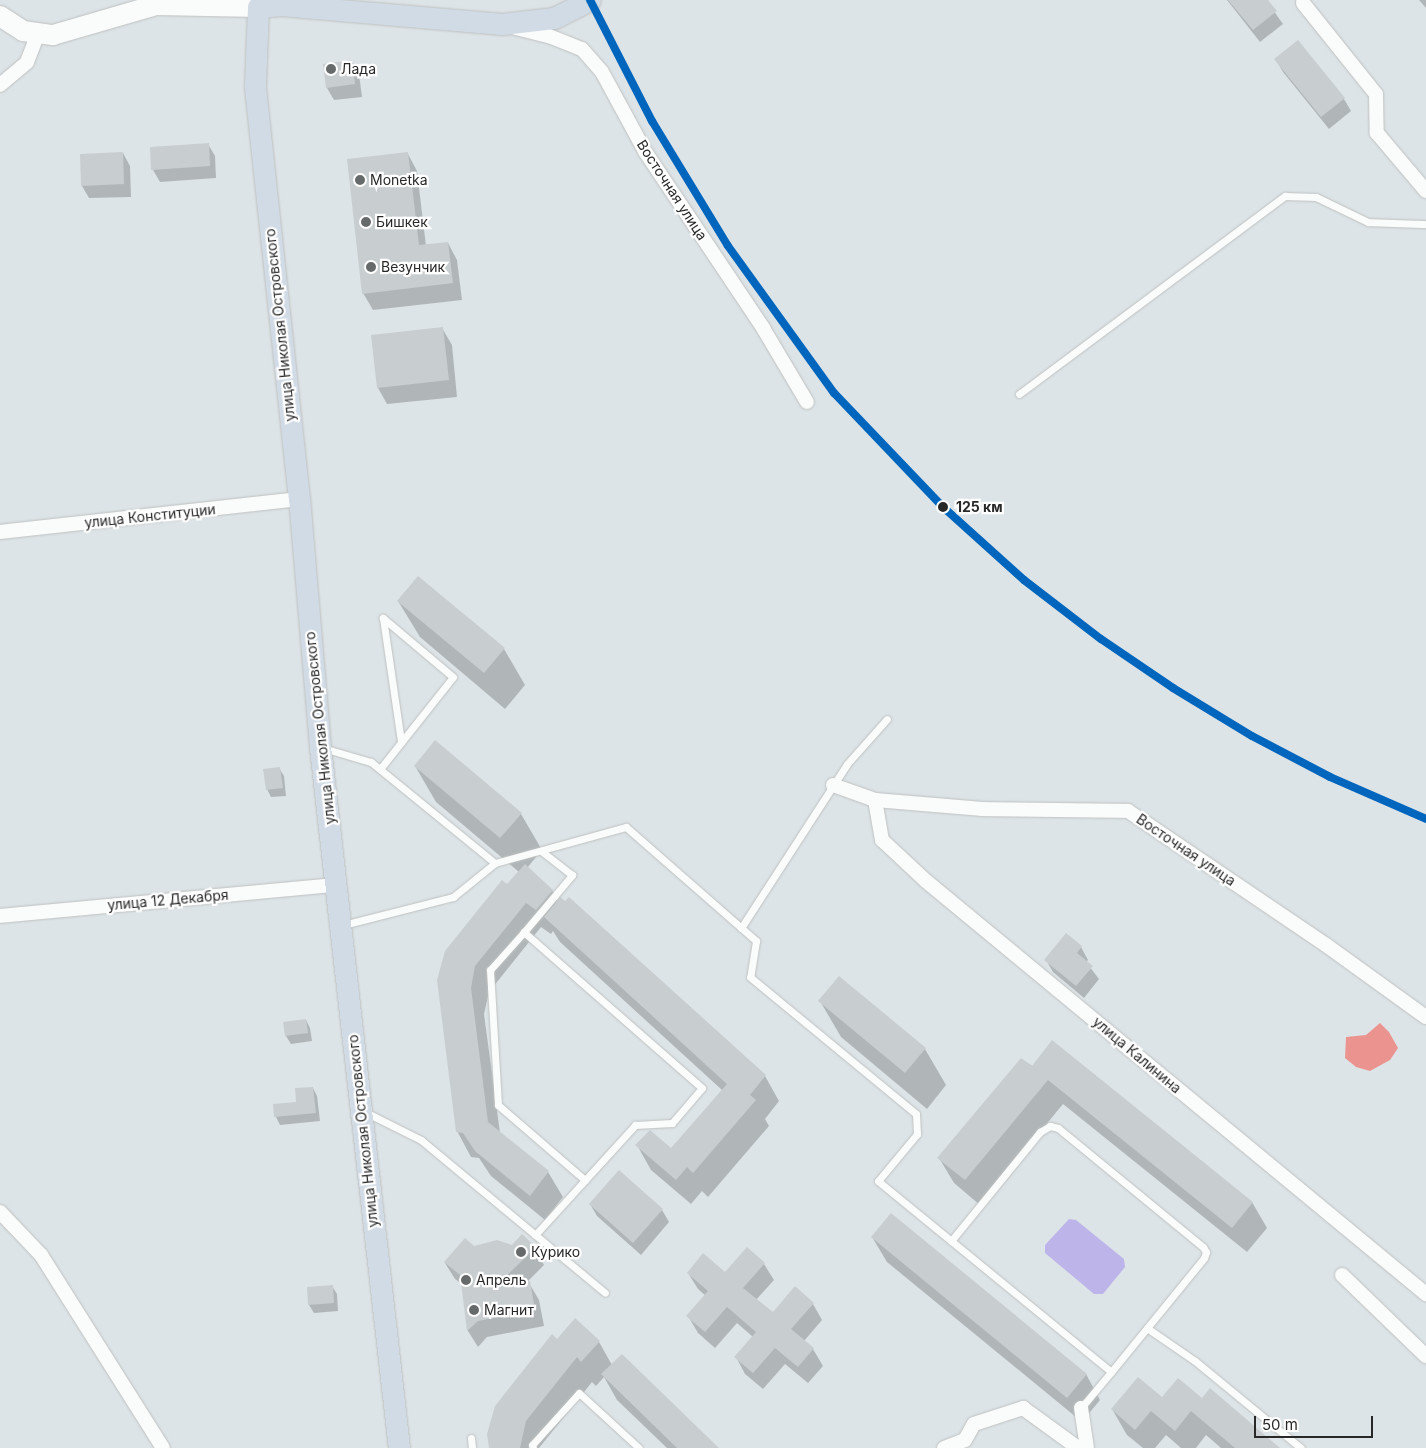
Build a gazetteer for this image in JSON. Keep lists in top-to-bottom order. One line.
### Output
{"streets":{"main road":["улица Николая Островского"],"street":["Восточная улица","улица Конституции","улица 12 Декабря","улица Калинина"]},"crossings":[["Восточная улица","улица Калинина"],["улица Николая Островского","улица Конституции"],["улица Николая Островского","улица 12 Декабря"]],"places":["Лада","Monetka","Бишкек","Везунчик","125 км","Курико","Апрель","Магнит"],"scale_bar":"50 m"}
